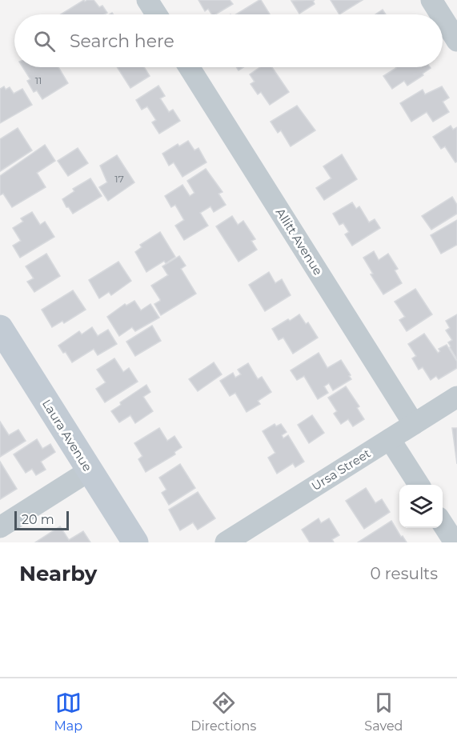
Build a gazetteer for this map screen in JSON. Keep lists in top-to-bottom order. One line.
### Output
{"streets":{"street":["Allitt Avenue","Laura Avenue","Ursa Street"]},"crossings":[["Allitt Avenue","Ursa Street"]],"house_numbers":["11","17"],"scale_bar":"20 m","page":{"search":"Search here","scale":"20 m","heading":["Nearby","0 results"],"nav":["Map","Directions","Saved"]}}
